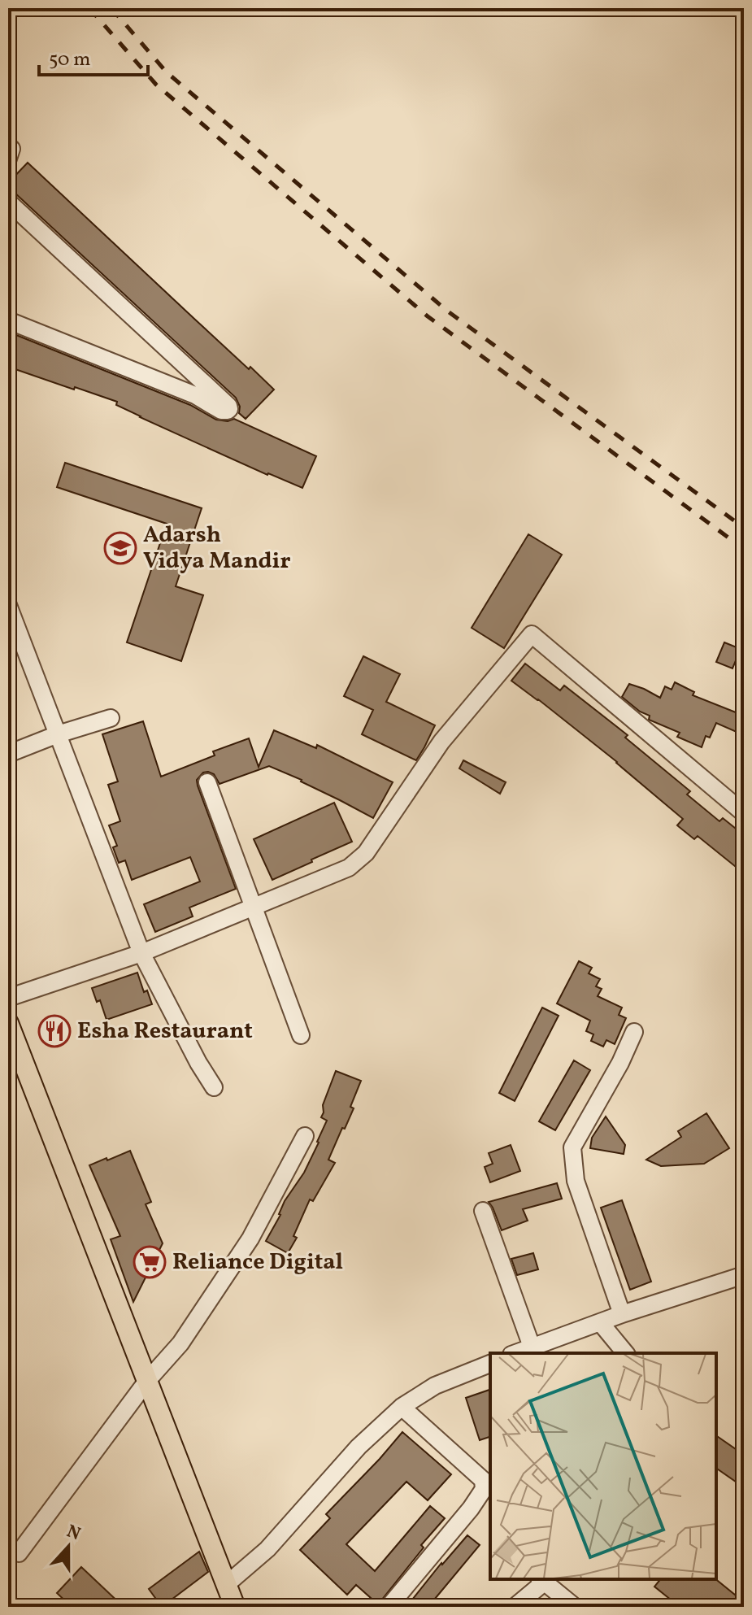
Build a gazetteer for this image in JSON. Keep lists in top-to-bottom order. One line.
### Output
{"places":{"school or university":["Adarsh Vidya Mandir"],"restaurant":["Esha Restaurant"],"supermarket":["Reliance Digital"]},"scale_bar":"50 m","north":"top"}
